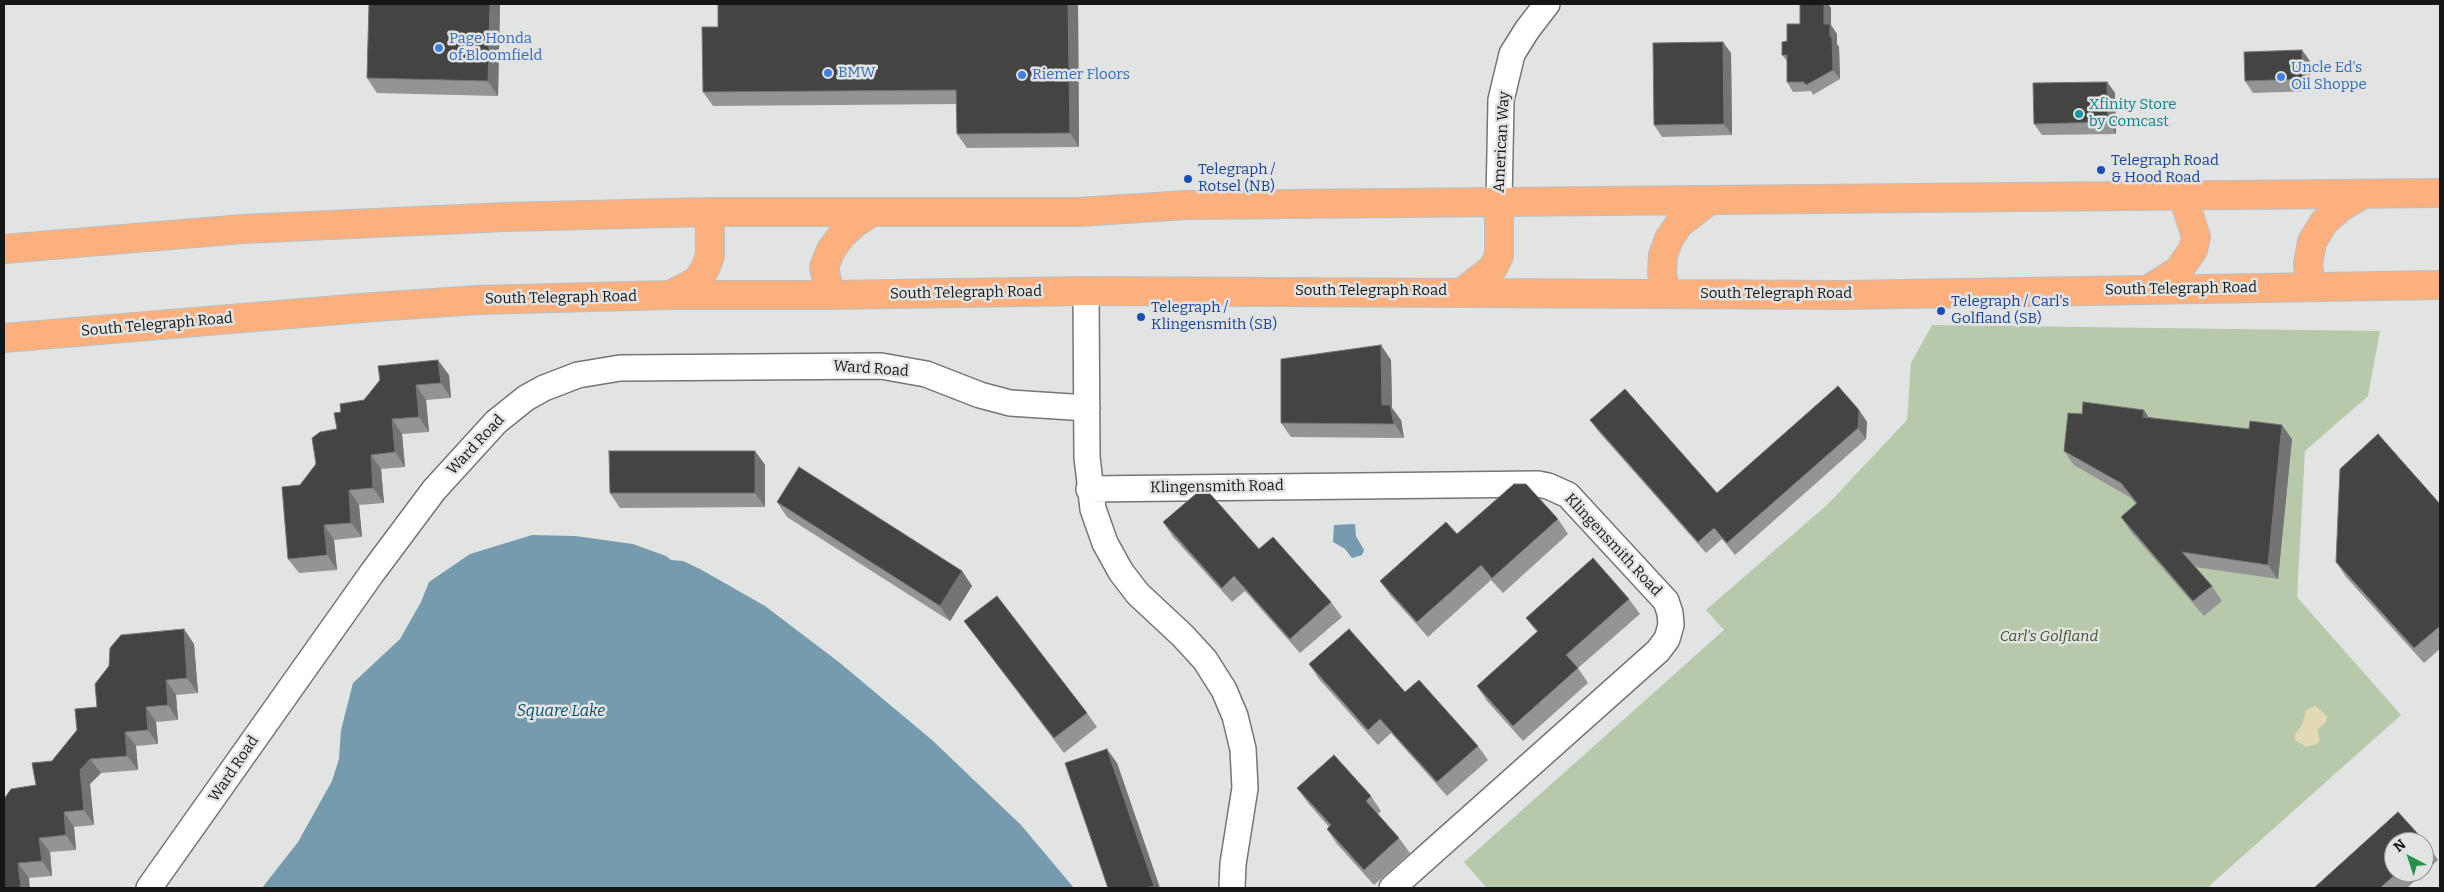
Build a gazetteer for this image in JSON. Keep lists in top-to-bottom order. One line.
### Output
{"streets":{"highway":["South Telegraph Road"],"street":["American Way","Ward Road","Klingensmith Road"]},"water":["Square Lake"],"parks":["Carl's Golfland"],"places":["Page Honda of Bloomfield","BMW","Riemer Floors","Uncle Ed's Oil Shoppe","Xfinity Store by Comcast","Telegraph Road & Hood Road","Telegraph / Rotsel (NB)","Telegraph / Carl's Golfland (SB)","Telegraph / Klingensmith (SB)"],"north":"top left"}
